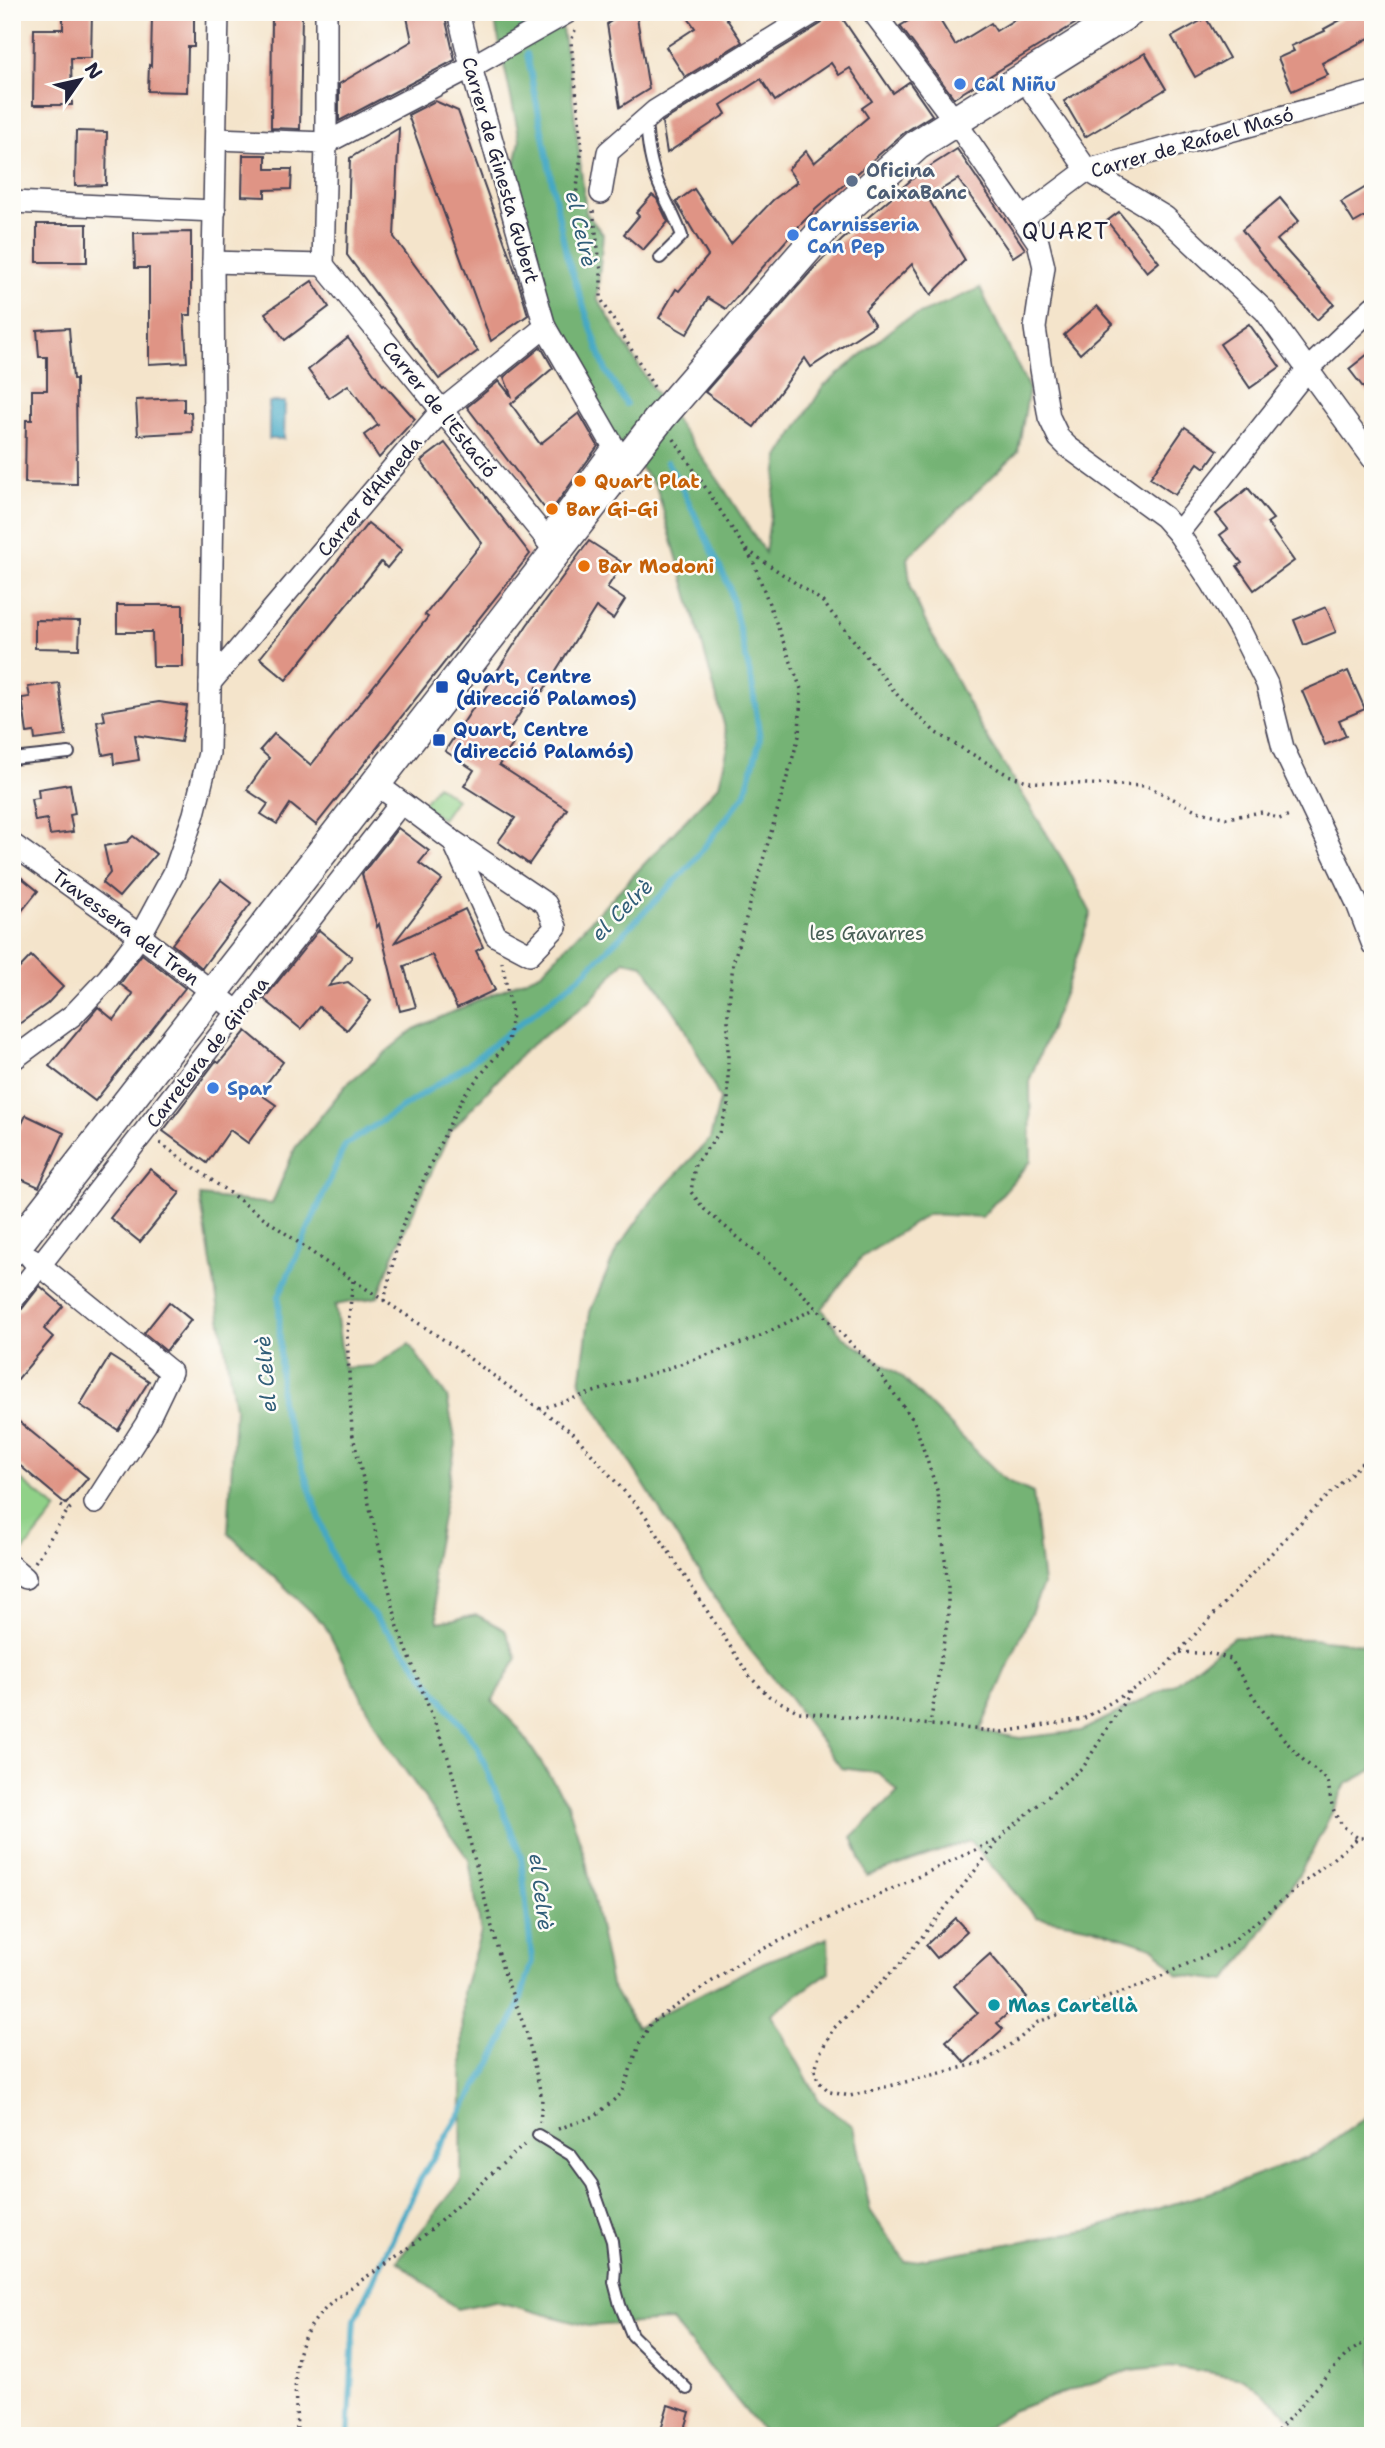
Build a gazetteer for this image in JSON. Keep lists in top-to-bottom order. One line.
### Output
{"streets":{"street":["Carrer de Rafael Masó","Carrer de Ginesta Gubert","Carrer de l'Estació","Carrer d'Almeda","Travessera del Tren","Carretera de Girona"]},"crossings":[["Carrer de Ginesta Gubert","Carrer de l'Estació"],["Carrer de Ginesta Gubert","Carrer d'Almeda"],["Carrer de l'Estació","Carrer d'Almeda"],["Travessera del Tren","Carretera de Girona"]],"districts":["QUART"],"water":["el Celrè"],"parks":["les Gavarres"],"places":{"other":["Cal Niñu","Oficina CaixaBanc","Carnisseria Can Pep","Quart Plat","Bar Gi-Gi","Bar Modoni","Spar","Mas Cartellà"],"transit":["Quart, Centre (direcció Palamos)","Quart, Centre (direcció Palamós)"]},"north":"top right"}
